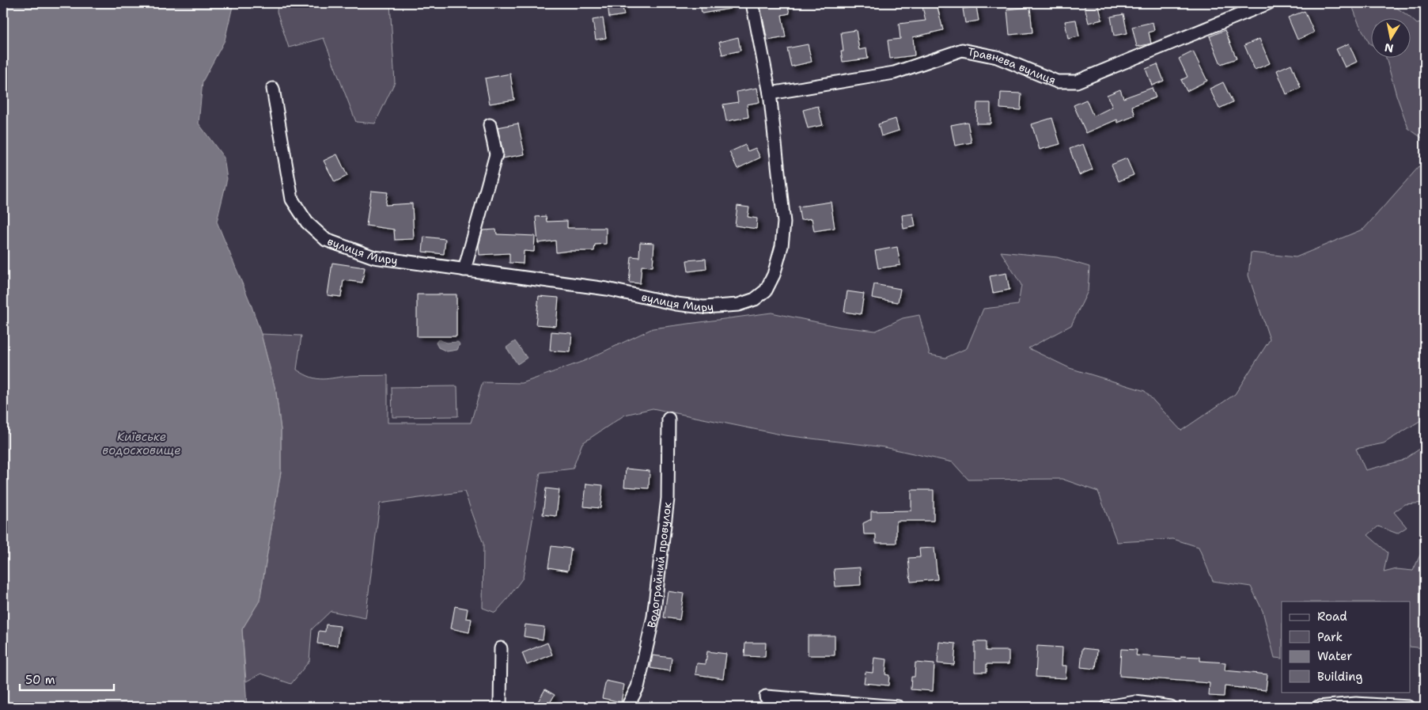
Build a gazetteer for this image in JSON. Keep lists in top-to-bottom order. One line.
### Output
{"streets":{"street":["Травнева вулиця","вулиця Миру","Водограйний провулок"]},"crossings":[["Травнева вулиця","вулиця Миру"]],"water":["Київське водосховище"],"legend":["Road","Park","Water","Building"],"scale_bar":"50 m","north":"bottom"}
